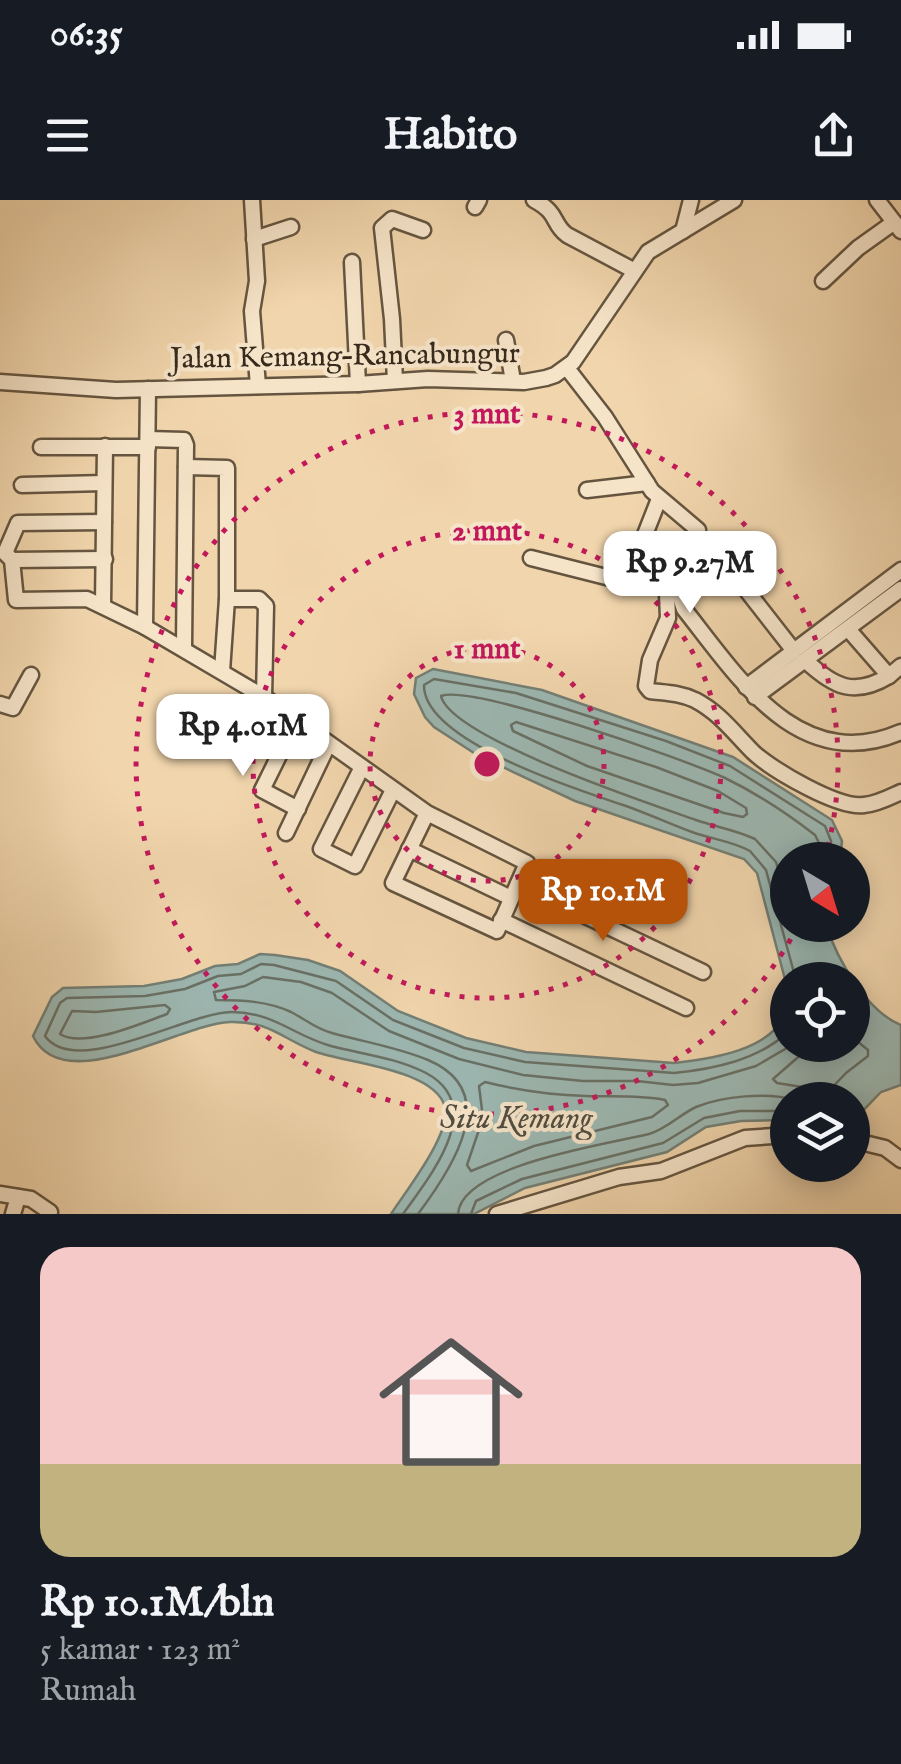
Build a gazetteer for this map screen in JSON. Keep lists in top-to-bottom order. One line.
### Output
{"streets":{"street":["Jalan Kemang–Rancabungur"]},"water":["Situ Kemang"],"north":"bottom right","page":{"status":"06:35","header":"Habito","price":["Rp 9.27M","Rp 4.01M","Rp 10.1M"],"list":[{"name":"Rp 10.1M/bln","note":"5 kamar · 123 m² · Rumah"}]},"rings":["3 mnt","2 mnt","1 mnt"]}
